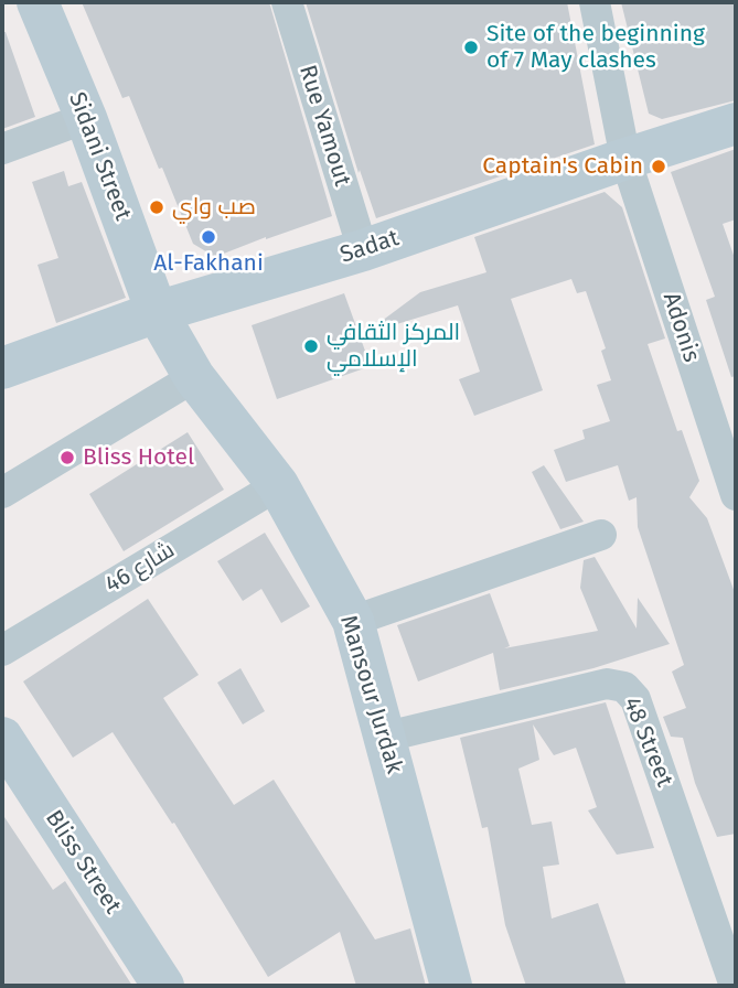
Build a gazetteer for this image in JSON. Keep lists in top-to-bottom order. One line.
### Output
{"streets":{"street":["Rue Yamout","Sidani Street","Sadat","Adonis","شارع 46","Mansour Jurdak","48 Street","Bliss Street"]},"crossings":[["Rue Yamout","Sadat"],["Sidani Street","Sadat"],["Sidani Street","Mansour Jurdak"],["Sadat","Adonis"],["Sadat","Mansour Jurdak"],["شارع 46","Mansour Jurdak"],["Mansour Jurdak","48 Street"]],"places":["Site of the beginning of 7 May clashes","Captain's Cabin","صب واي","Al-Fakhani","المركز الثقافي الإسلامي","Bliss Hotel"]}
